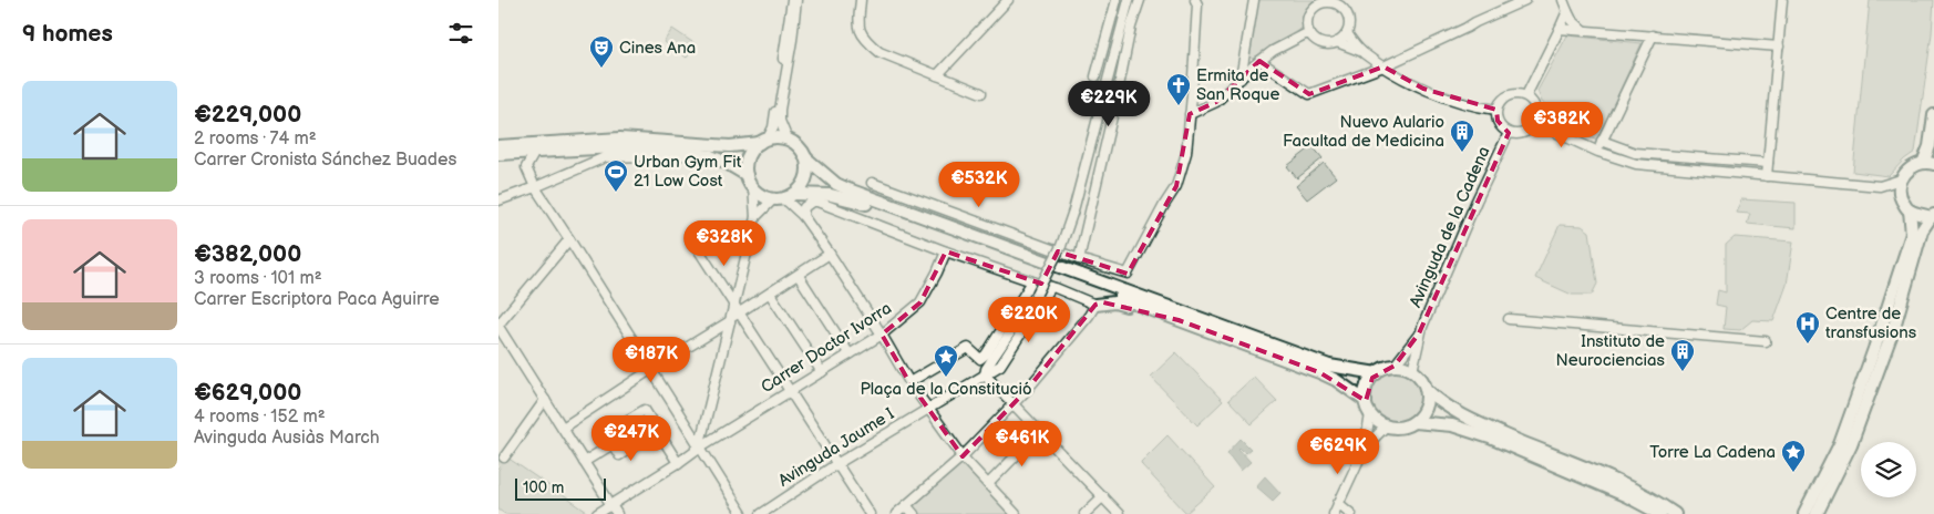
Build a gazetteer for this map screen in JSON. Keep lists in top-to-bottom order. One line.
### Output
{"streets":{"street":["Avinguda de la Cadena","Carrer Doctor Ivorra","Avinguda Jaume I"]},"places":{"theatre":["Cines Ana"],"church":["Ermita de San Roque"],"building":["Nuevo Aulario Facultad de Medicina","Instituto de Neurociencias"],"sports":["Urban Gym Fit 21 Low Cost"],"hospital":["Centre de transfusions"],"place":["Plaça de la Constitució","Torre La Cadena"]},"scale_bar":"100 m","page":{"heading":"9 homes","list":[{"name":"€229,000","note":"2 rooms · 74 m² · Carrer Cronista Sánchez Buades"},{"name":"€382,000","note":"3 rooms · 101 m² · Carrer Escriptora Paca Aguirre"},{"name":"€629,000","note":"4 rooms · 152 m² · Avinguda Ausiàs March"}],"price":["€229K","€382K","€532K","€328K","€220K","€187K","€247K","€461K","€629K"],"scale":"100 m"}}
